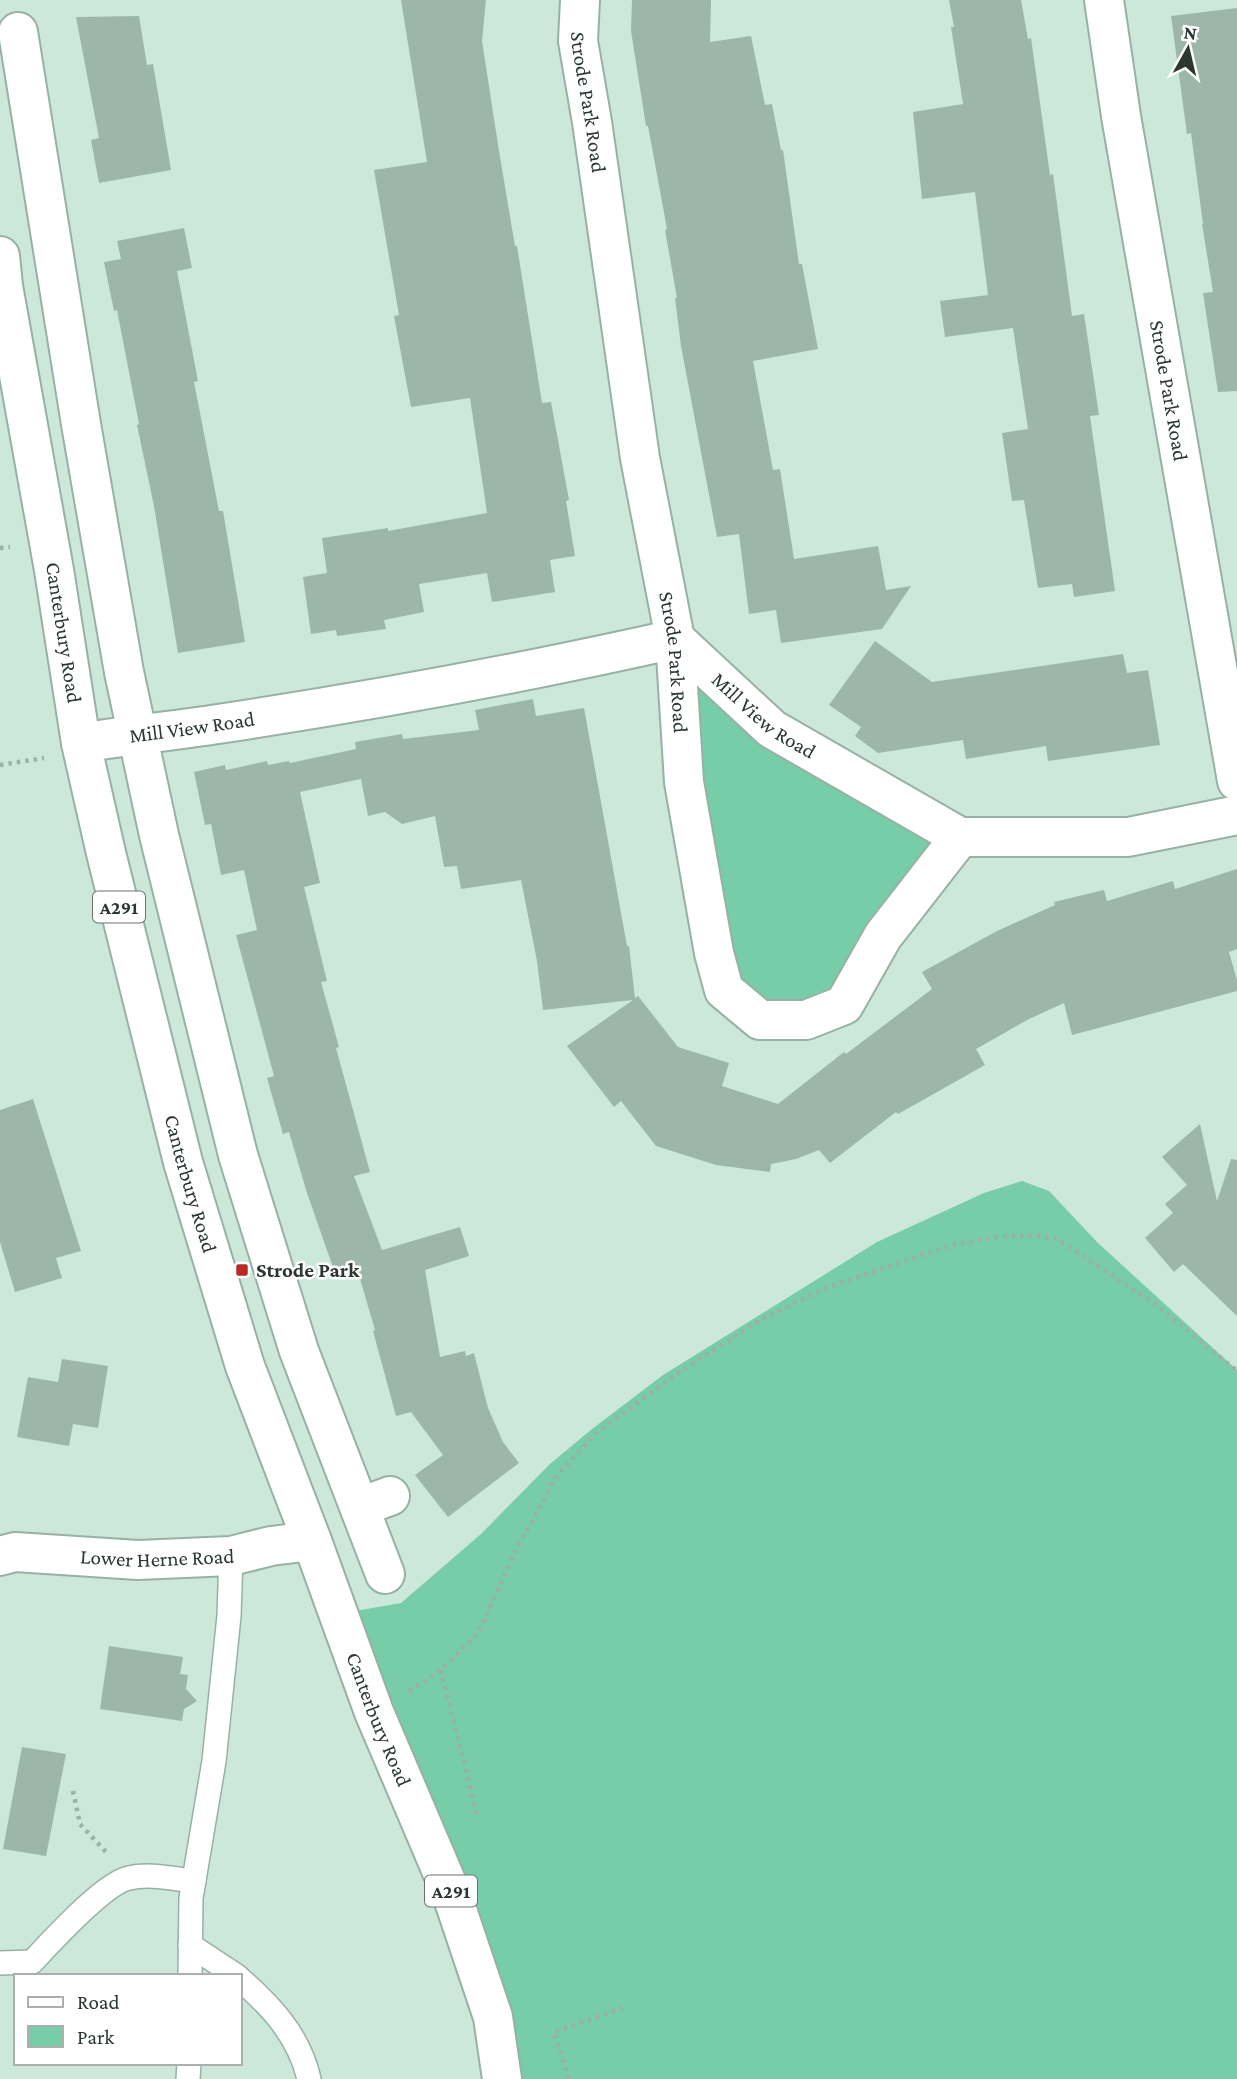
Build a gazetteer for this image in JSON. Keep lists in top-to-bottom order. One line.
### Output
{"streets":{"street":["Strode Park Road","Canterbury Road","Mill View Road","A291","Lower Herne Road"]},"crossings":[["Strode Park Road","Mill View Road"],["Canterbury Road","Mill View Road"],["Canterbury Road","Lower Herne Road"]],"places":{"transit":["Strode Park"]},"legend":["Road","Park"],"north":"top"}
